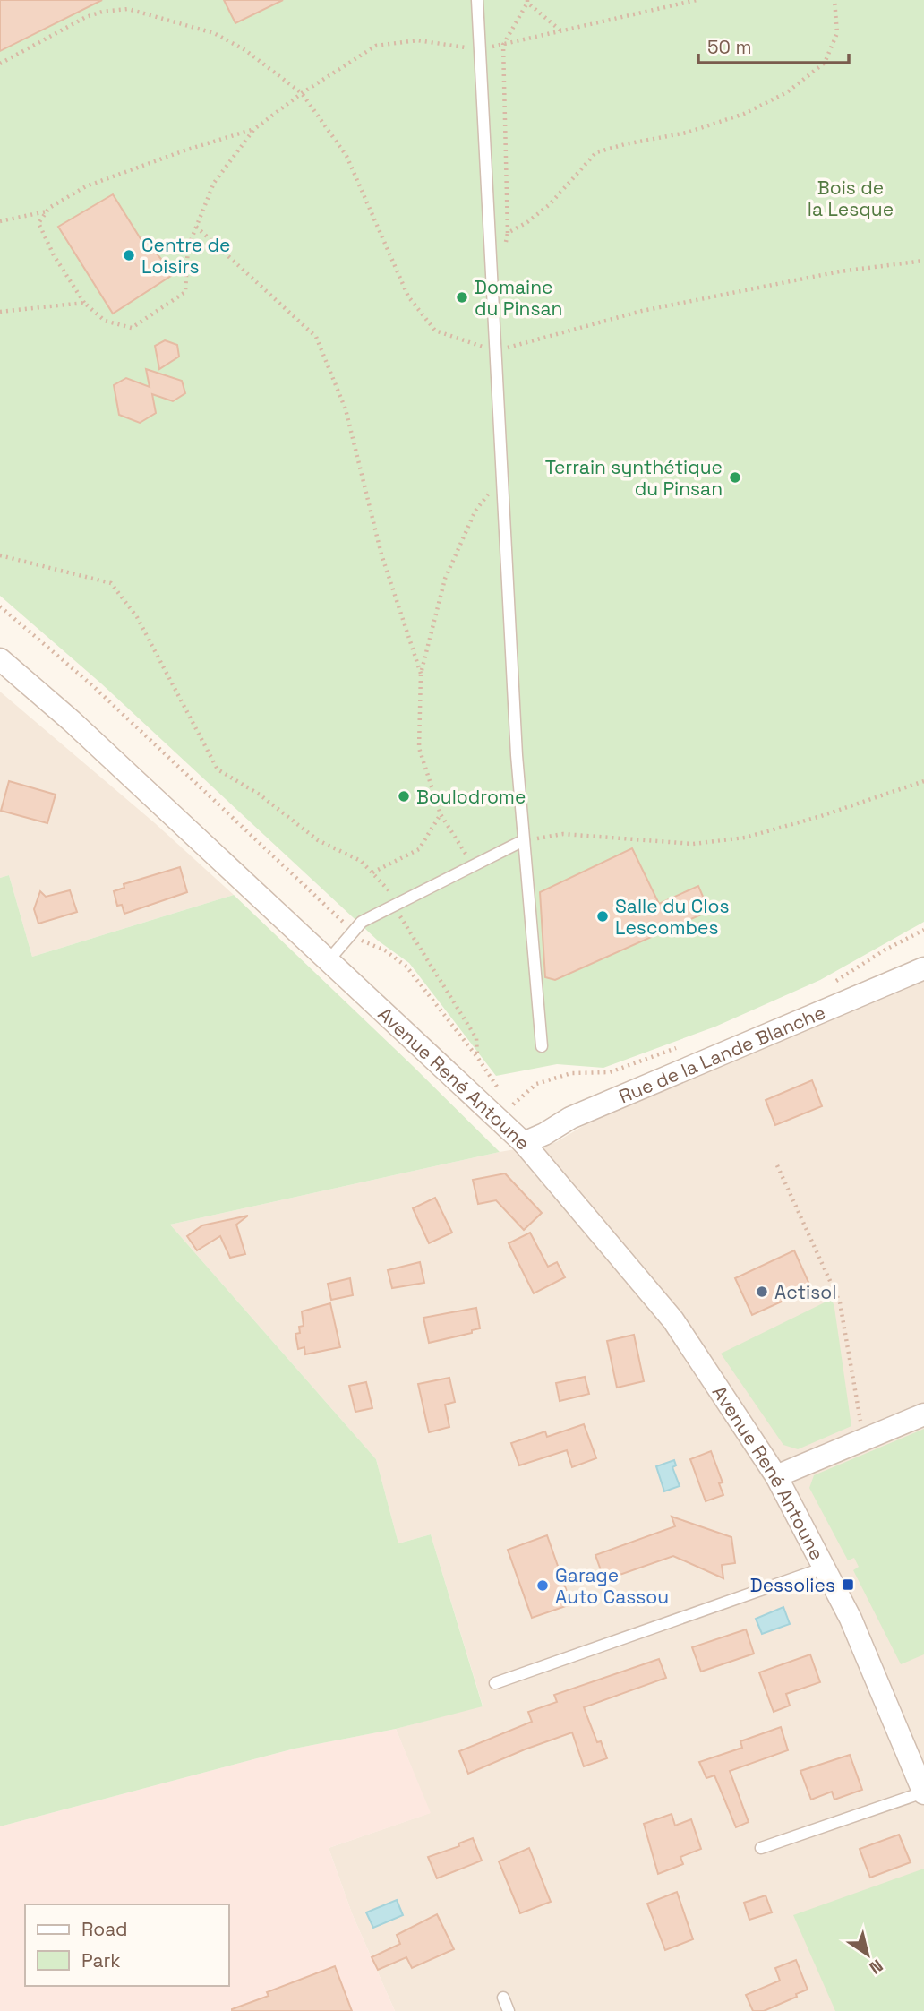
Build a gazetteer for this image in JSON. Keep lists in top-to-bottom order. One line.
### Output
{"streets":{"street":["Rue de la Lande Blanche","Avenue René Antoune"]},"crossings":[["Rue de la Lande Blanche","Avenue René Antoune"]],"parks":["Bois de la Lesque"],"places":{"other":["Centre de Loisirs","Domaine du Pinsan","Terrain synthétique du Pinsan","Boulodrome","Salle du Clos Lescombes","Actisol","Garage Auto Cassou"],"transit":["Dessolies"]},"legend":["Road","Park"],"scale_bar":"50 m","north":"bottom right"}
